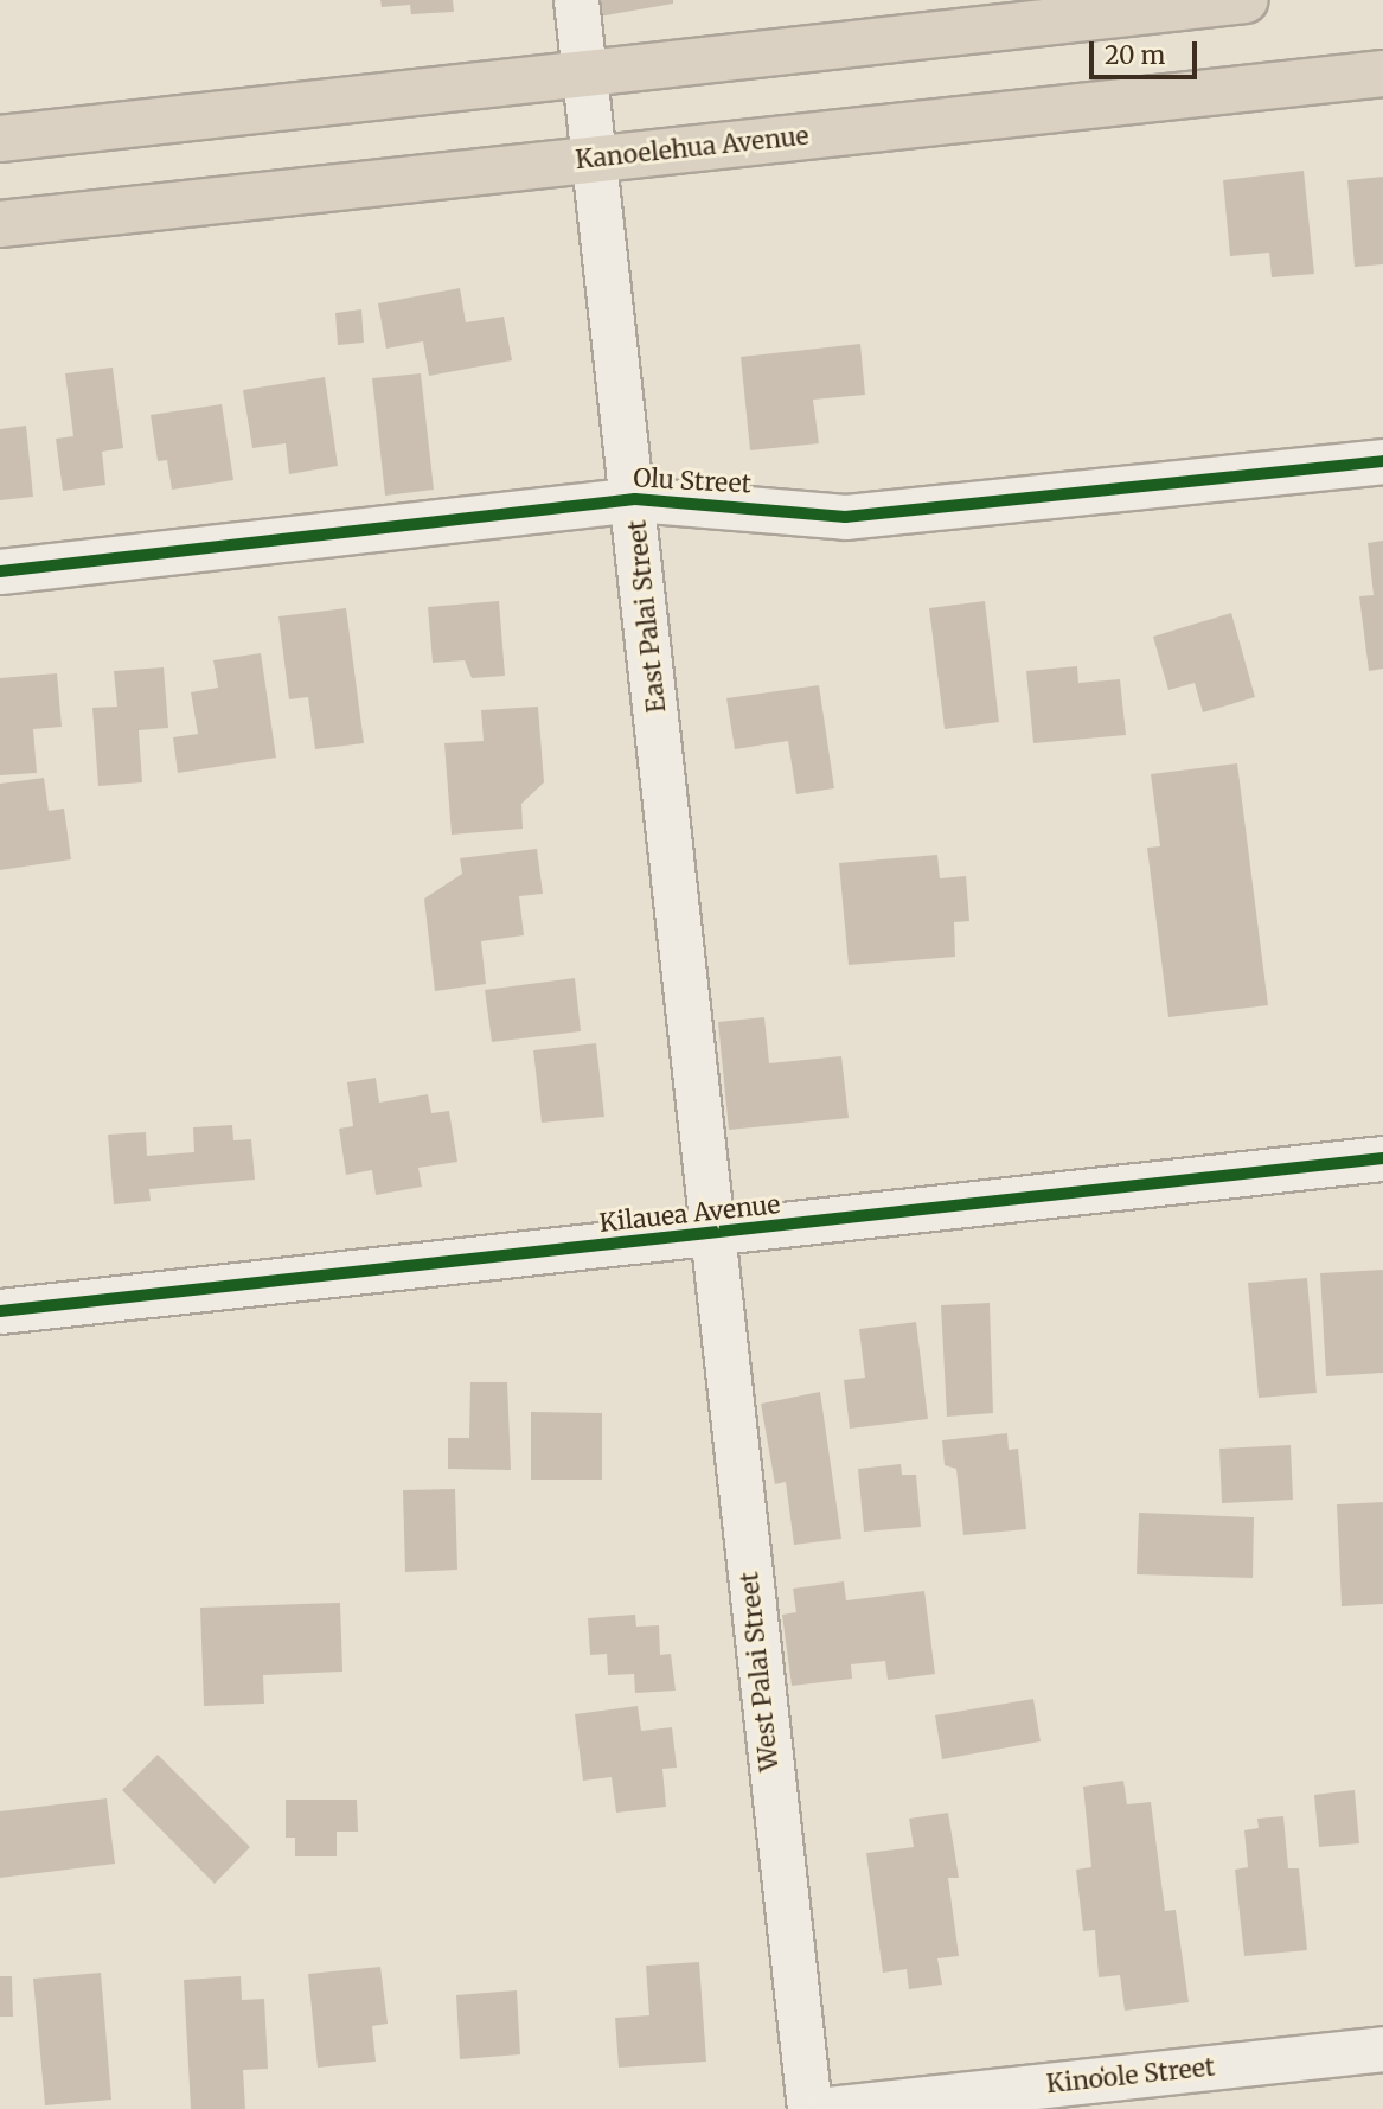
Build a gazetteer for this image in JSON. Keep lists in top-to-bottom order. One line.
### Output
{"streets":{"highway":["Kanoelehua Avenue"],"street":["Olu Street","East Palai Street","Kilauea Avenue","West Palai Street","Kinoʻole Street"]},"crossings":[["Kanoelehua Avenue","East Palai Street"],["Olu Street","East Palai Street"],["East Palai Street","Kilauea Avenue"],["East Palai Street","West Palai Street"],["Kilauea Avenue","West Palai Street"]],"scale_bar":"20 m"}
